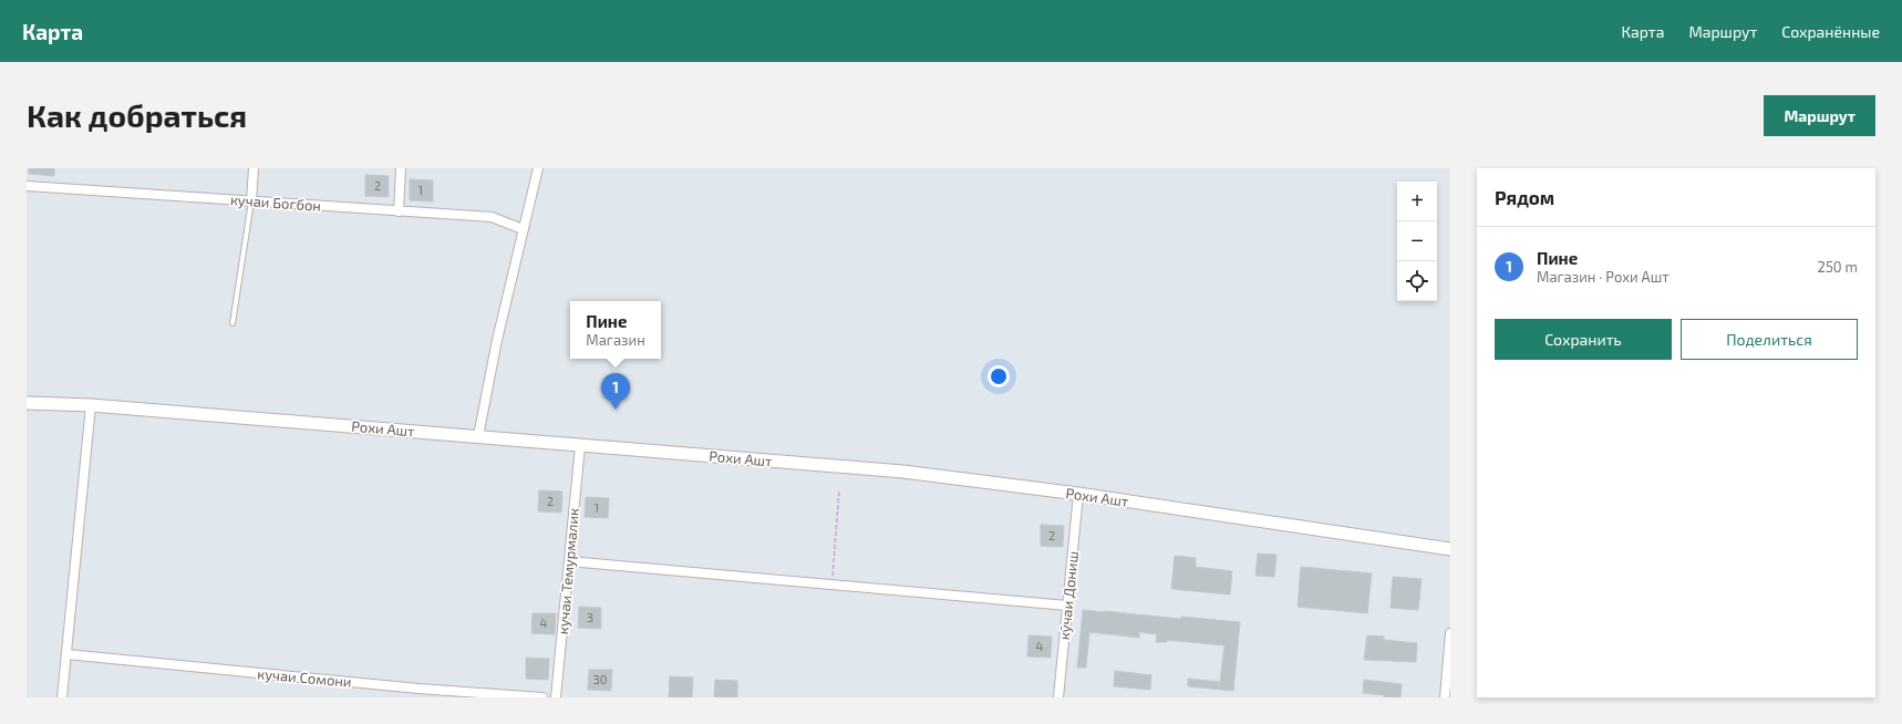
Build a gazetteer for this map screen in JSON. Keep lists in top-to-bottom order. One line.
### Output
{"streets":{"main road":["Рохи Ашт"],"street":["кучаи Богбон","кучаи Темурмалик","кӯчаи Дониш","кучаи Сомони"]},"crossings":[["Рохи Ашт","кучаи Темурмалик"],["Рохи Ашт","кӯчаи Дониш"]],"house_numbers":["2","1","2","1","2","3","4","4","30"],"page":{"header":"Карта","nav":["Карта","Маршрут","Сохранённые"],"buttons":["Маршрут",["Сохранить","Поделиться"]],"title":"Как добраться","heading":"Рядом","map_buttons":["+","−"],"list":[{"mark":"1","name":"Пине","note":"Магазин · Рохи Ашт","value":"250 m"}],"popup":["Пине","Магазин"],"pins":"1"}}
